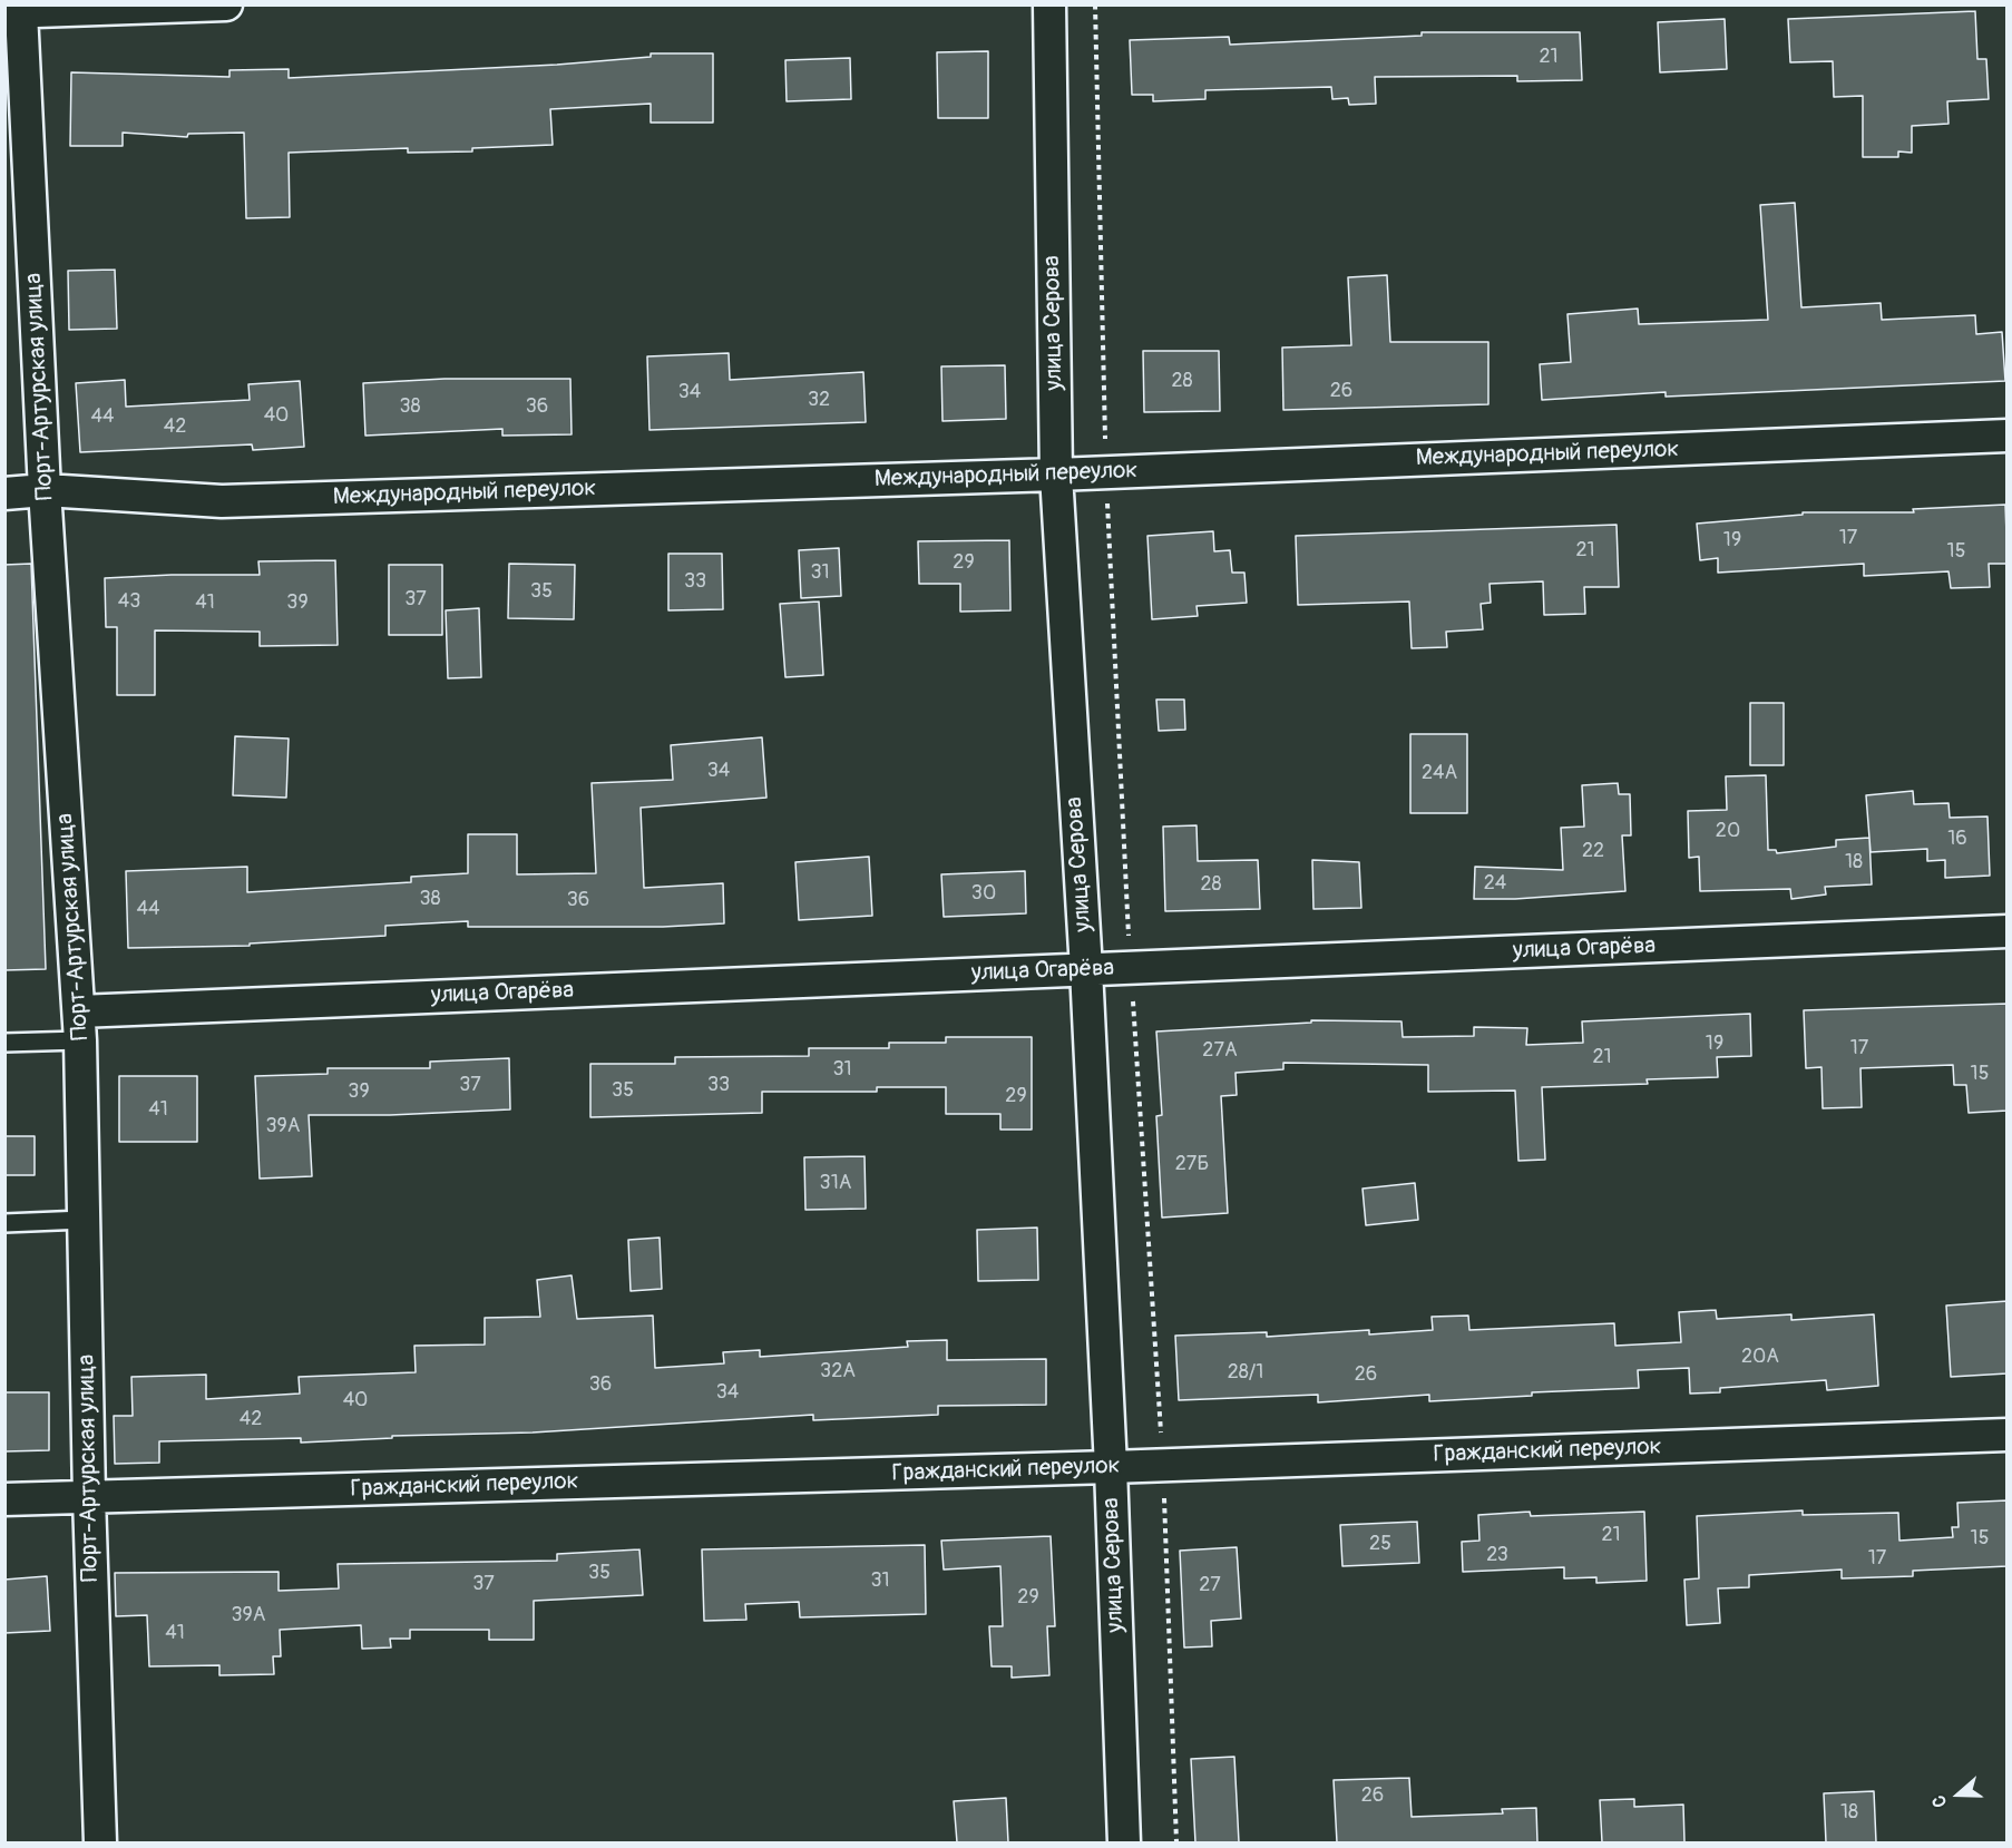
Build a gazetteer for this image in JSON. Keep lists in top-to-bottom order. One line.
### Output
{"streets":{"street":["улица Серова","Порт-Артурская улица","Международный переулок","улица Огарёва","Гражданский переулок"]},"crossings":[["улица Серова","Международный переулок"],["улица Серова","улица Огарёва"],["улица Серова","Гражданский переулок"],["Порт-Артурская улица","Международный переулок"],["Порт-Артурская улица","улица Огарёва"],["Порт-Артурская улица","Гражданский переулок"]],"house_numbers":["21","28","26","34","32","38","36","40","44","42","17","19","21","15","29","31","33","35","37","43","41","39","34","24А","20","16","22","18","24","28","30","38","36","44","19","17","27А","21","31","15","37","33","35","39","29","41","39А","27Б","31А","20А","32А","28/1","26","36","34","40","42","21","15","25","23","17","35","31","37","27","29","39А","41","26","18"],"north":"left"}
